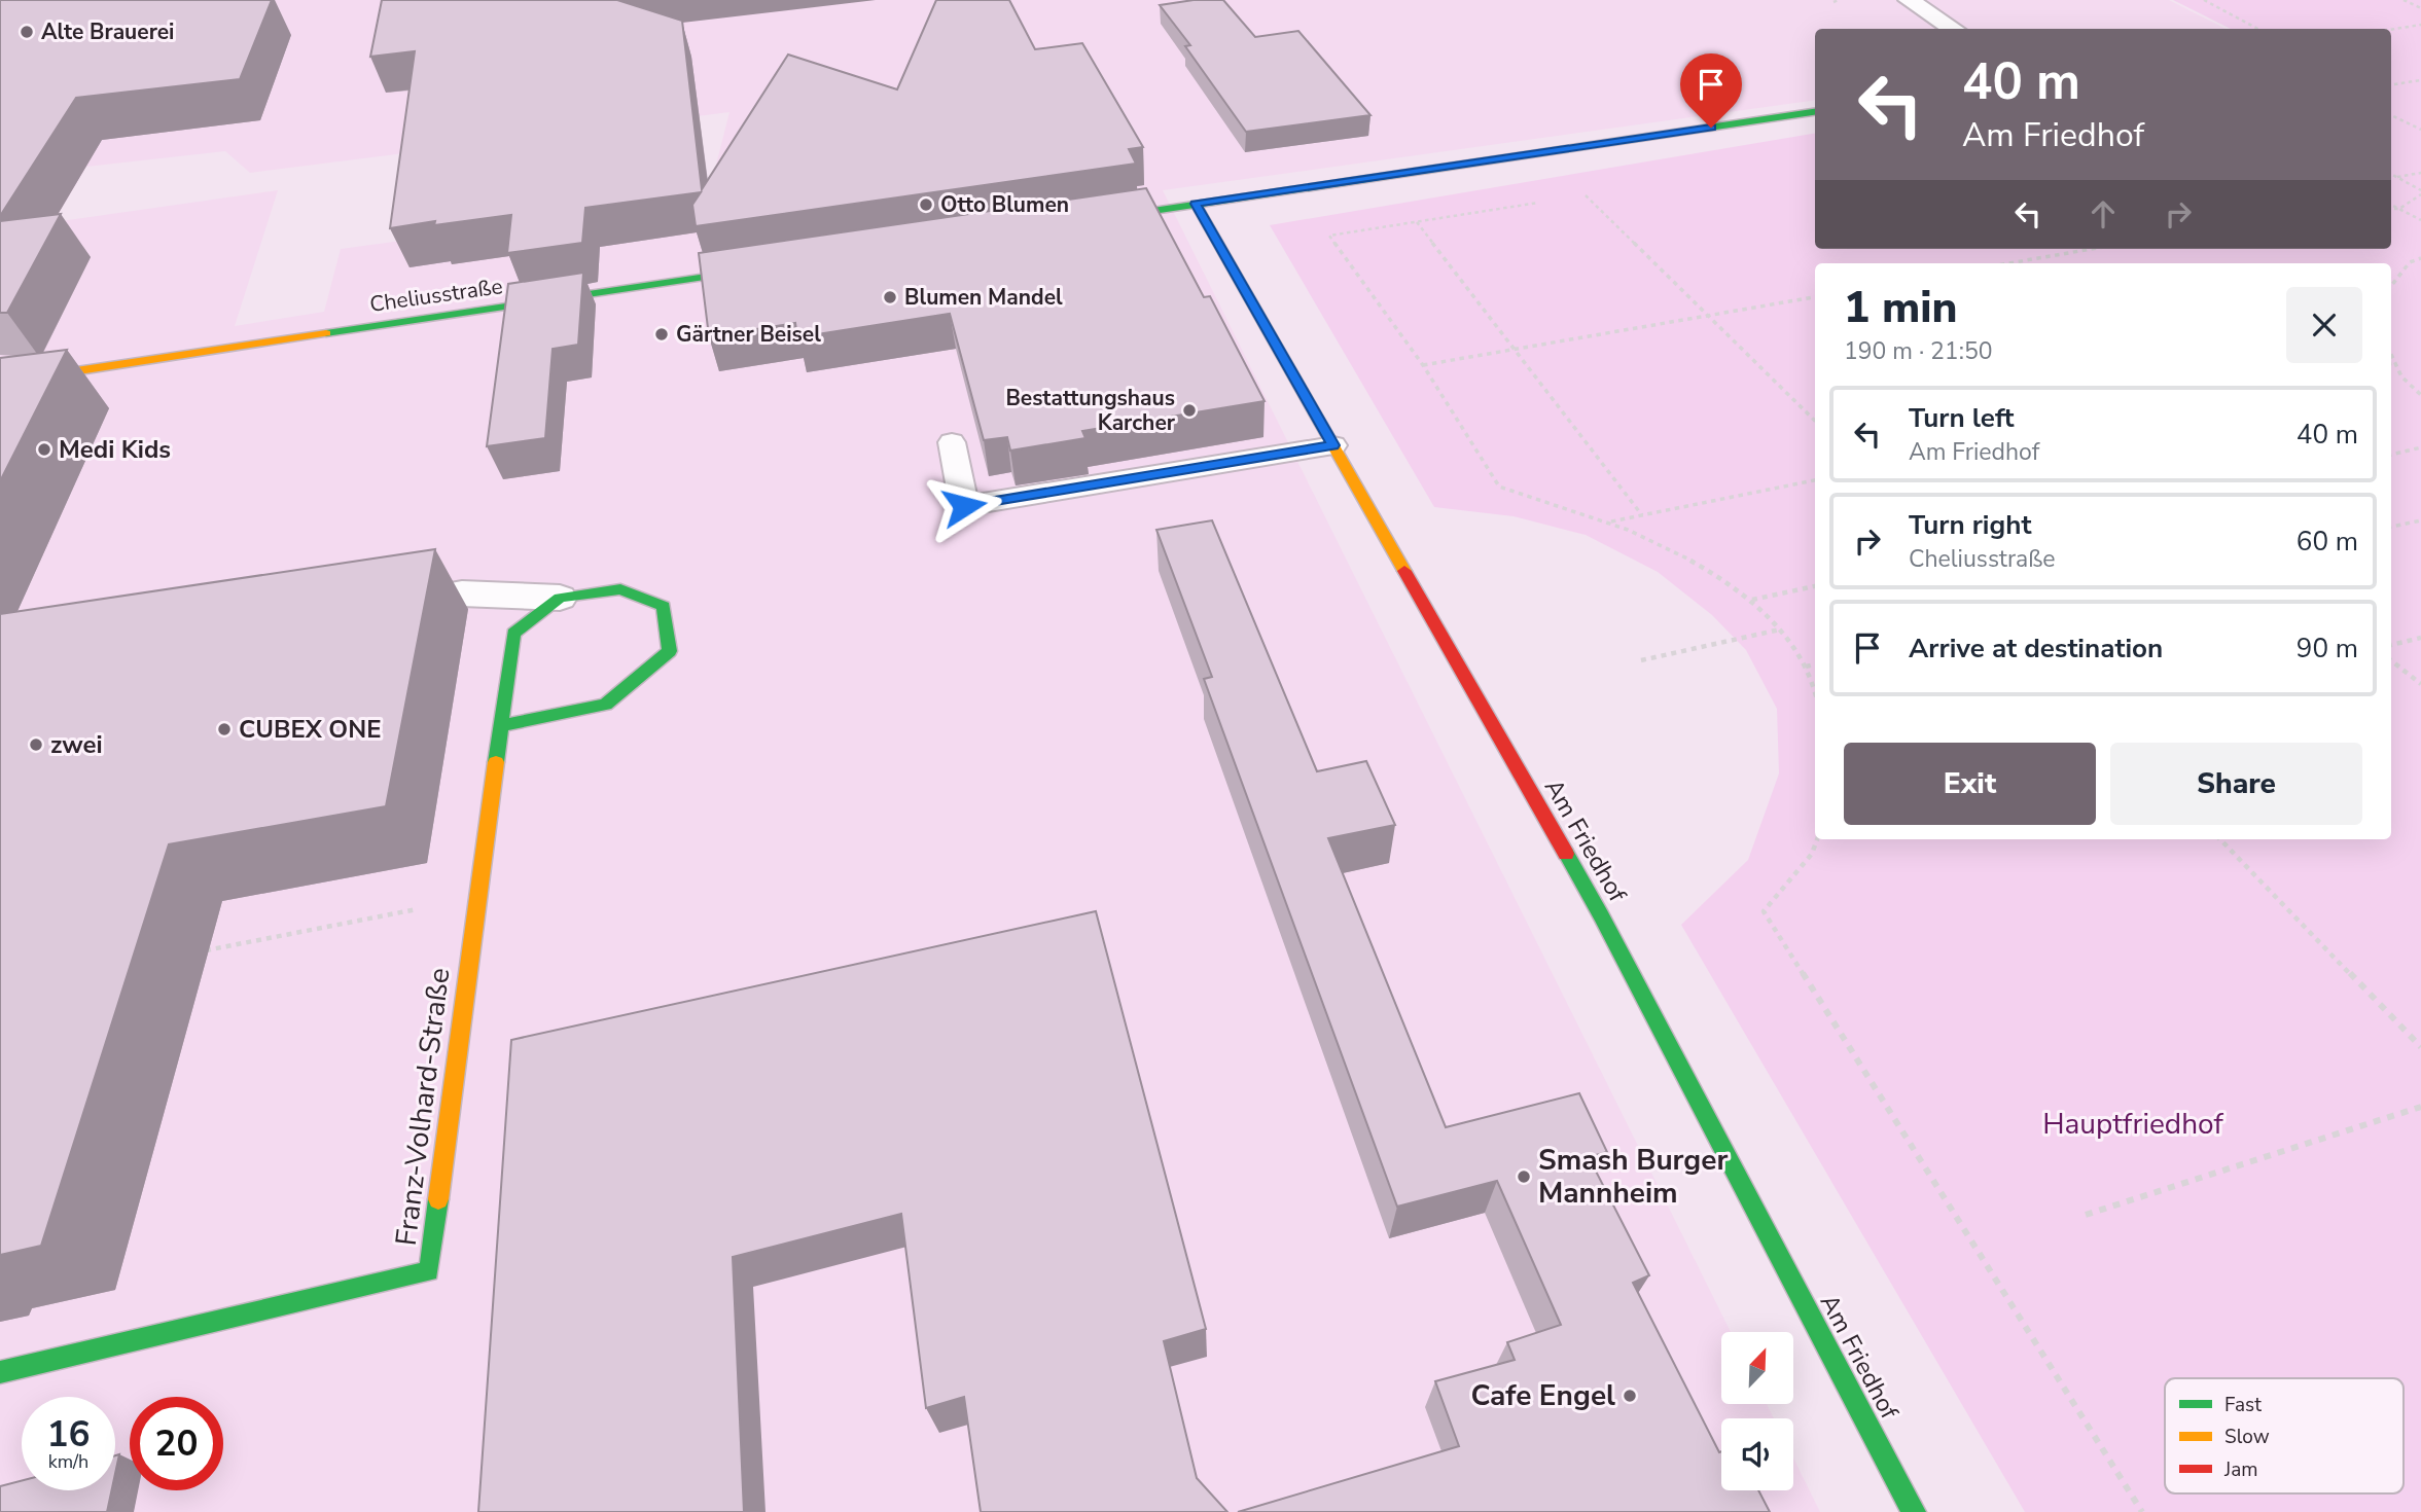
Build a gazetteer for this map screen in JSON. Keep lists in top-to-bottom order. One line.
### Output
{"streets":{"street":["Cheliusstraße","Am Friedhof","Franz-Volhard-Straße"]},"parks":["Hauptfriedhof"],"places":["Alte Brauerei","Otto Blumen","Blumen Mandel","Gärtner Beisel","Bestattungshaus Karcher","Medi Kids","CUBEX ONE","zwei","Smash Burger Mannheim","Cafe Engel"],"legend":["Fast","Slow","Jam"],"north":"top right","page":{"turn":["40 m","Am Friedhof"],"heading":["1 min","190 m · 21:50"],"list":[{"name":"Turn left","note":"Am Friedhof","value":"40 m"},{"name":"Turn right","note":"Cheliusstraße","value":"60 m"},{"name":"Arrive at destination","value":"90 m"}],"buttons":["Exit","Share"],"speed":"16 km/h","limit":"20"}}
